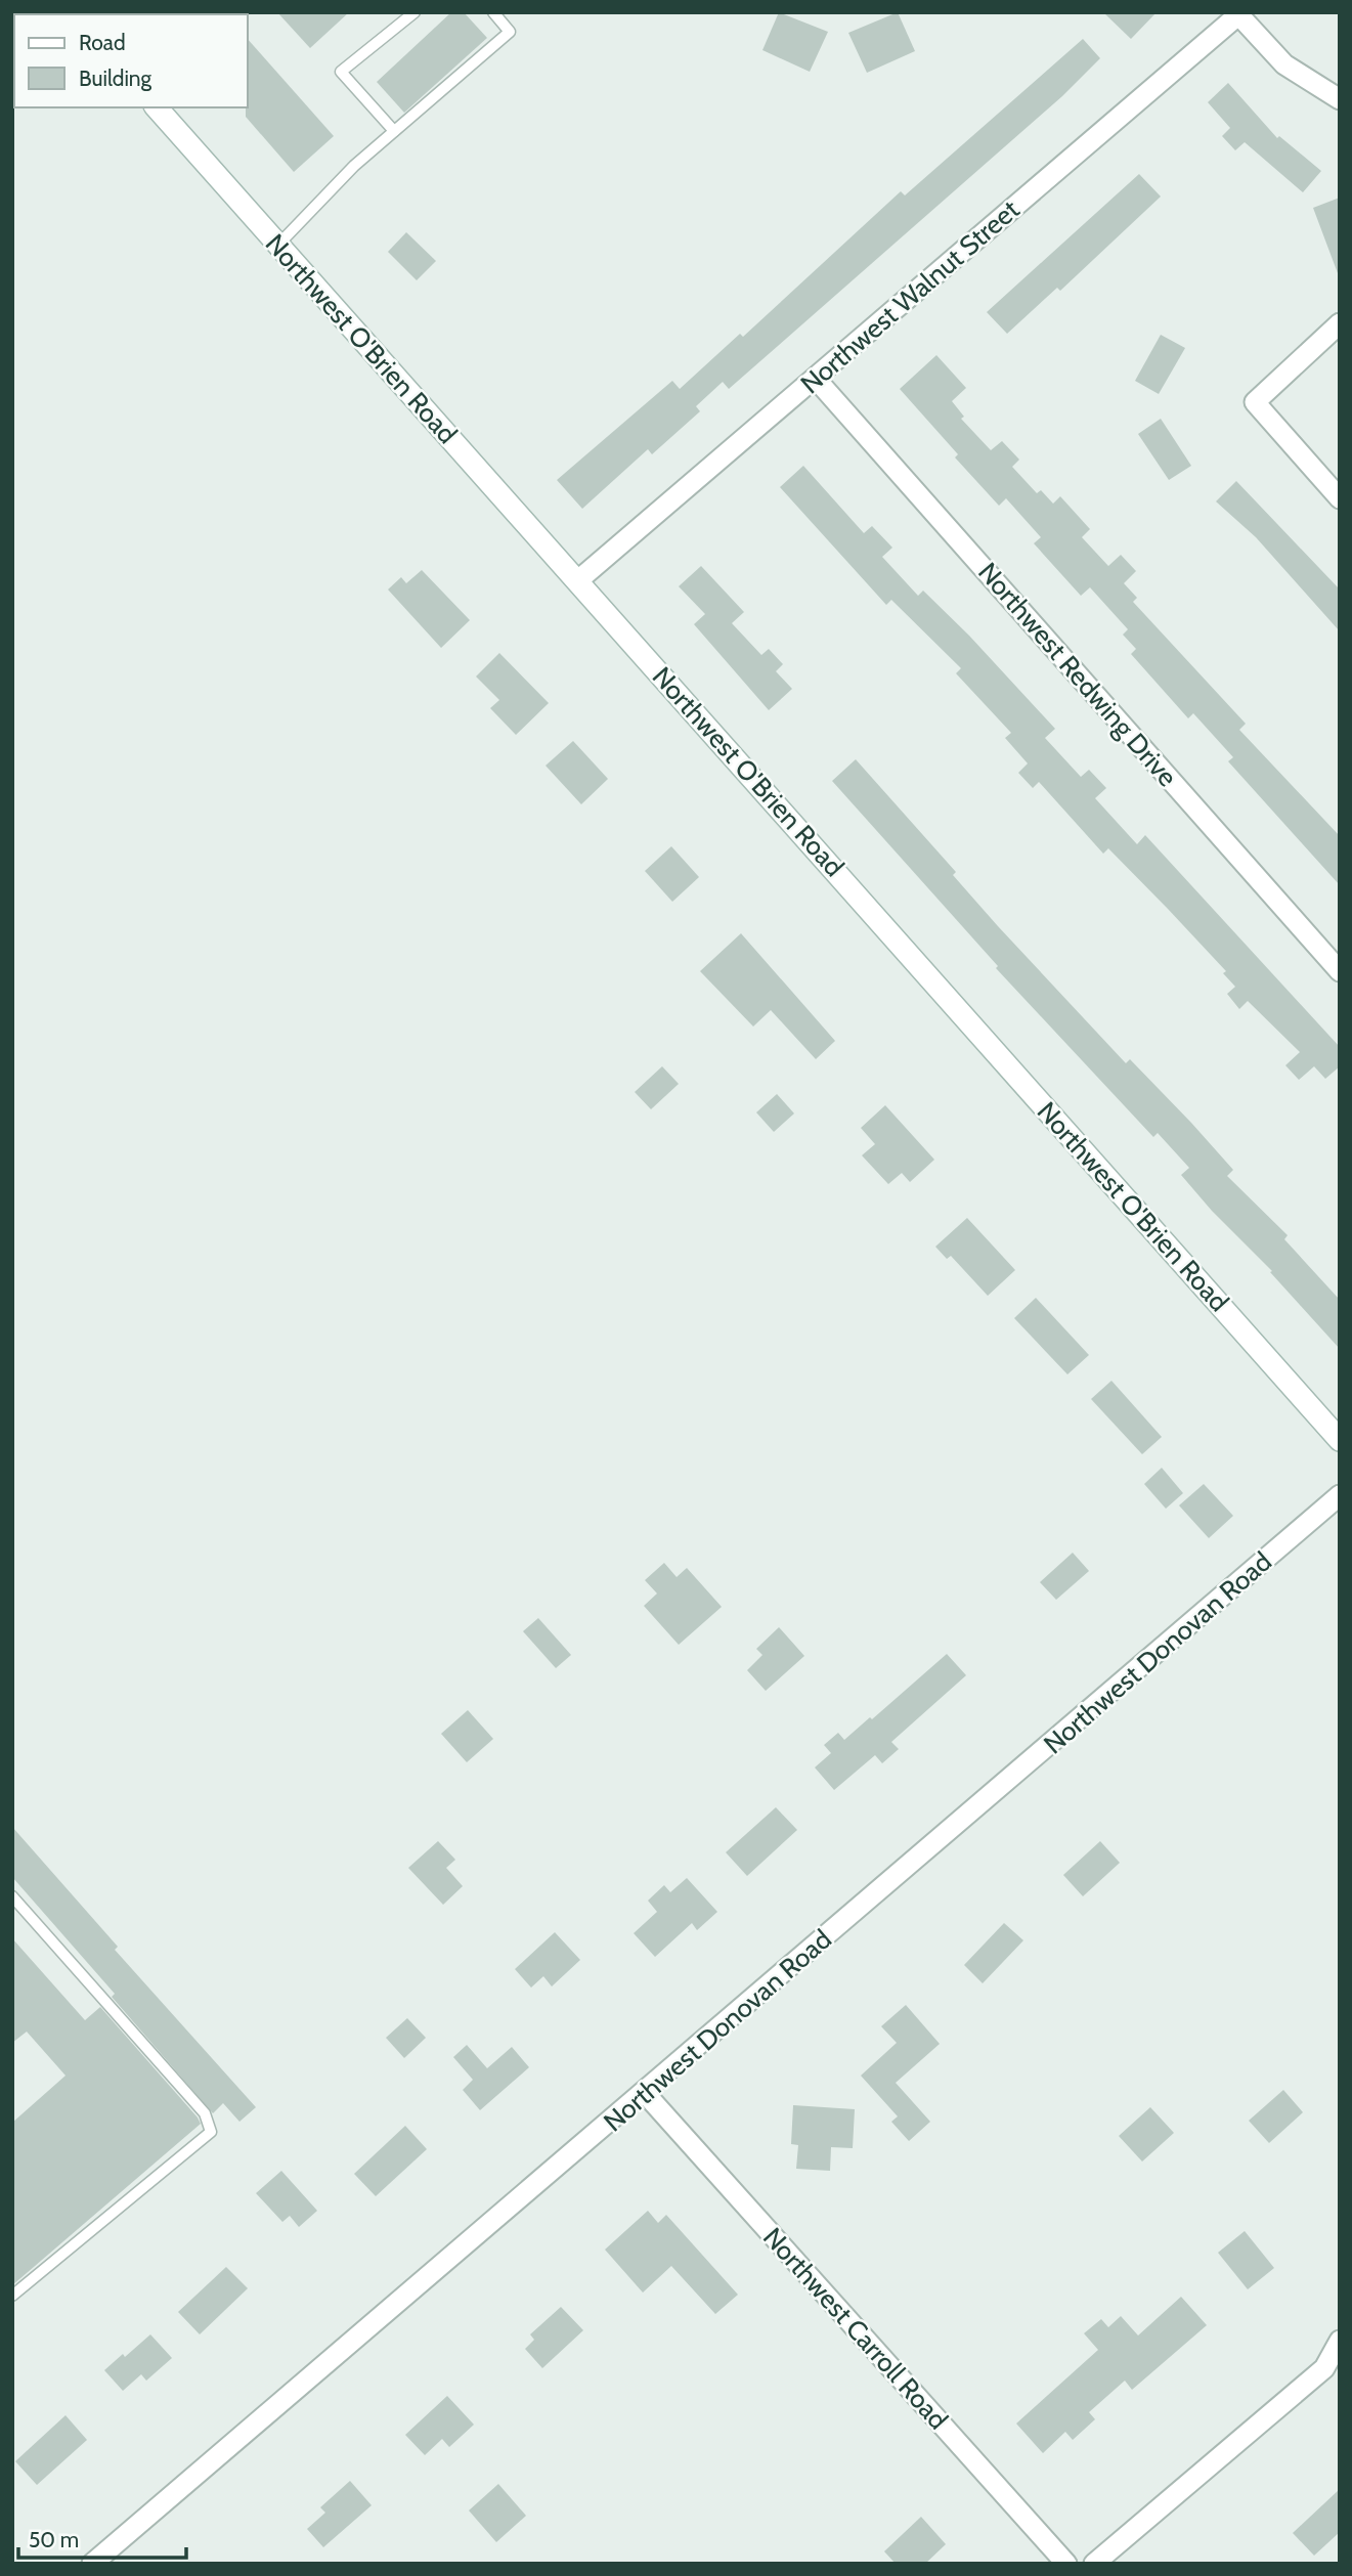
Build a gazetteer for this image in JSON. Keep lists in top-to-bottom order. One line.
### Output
{"streets":{"street":["Northwest Walnut Street","Northwest O'Brien Road","Northwest Redwing Drive","Northwest Donovan Road","Northwest Carroll Road"]},"crossings":[["Northwest Walnut Street","Northwest O'Brien Road"],["Northwest Walnut Street","Northwest Redwing Drive"],["Northwest Donovan Road","Northwest Carroll Road"]],"legend":["Road","Building"],"scale_bar":"50 m"}
